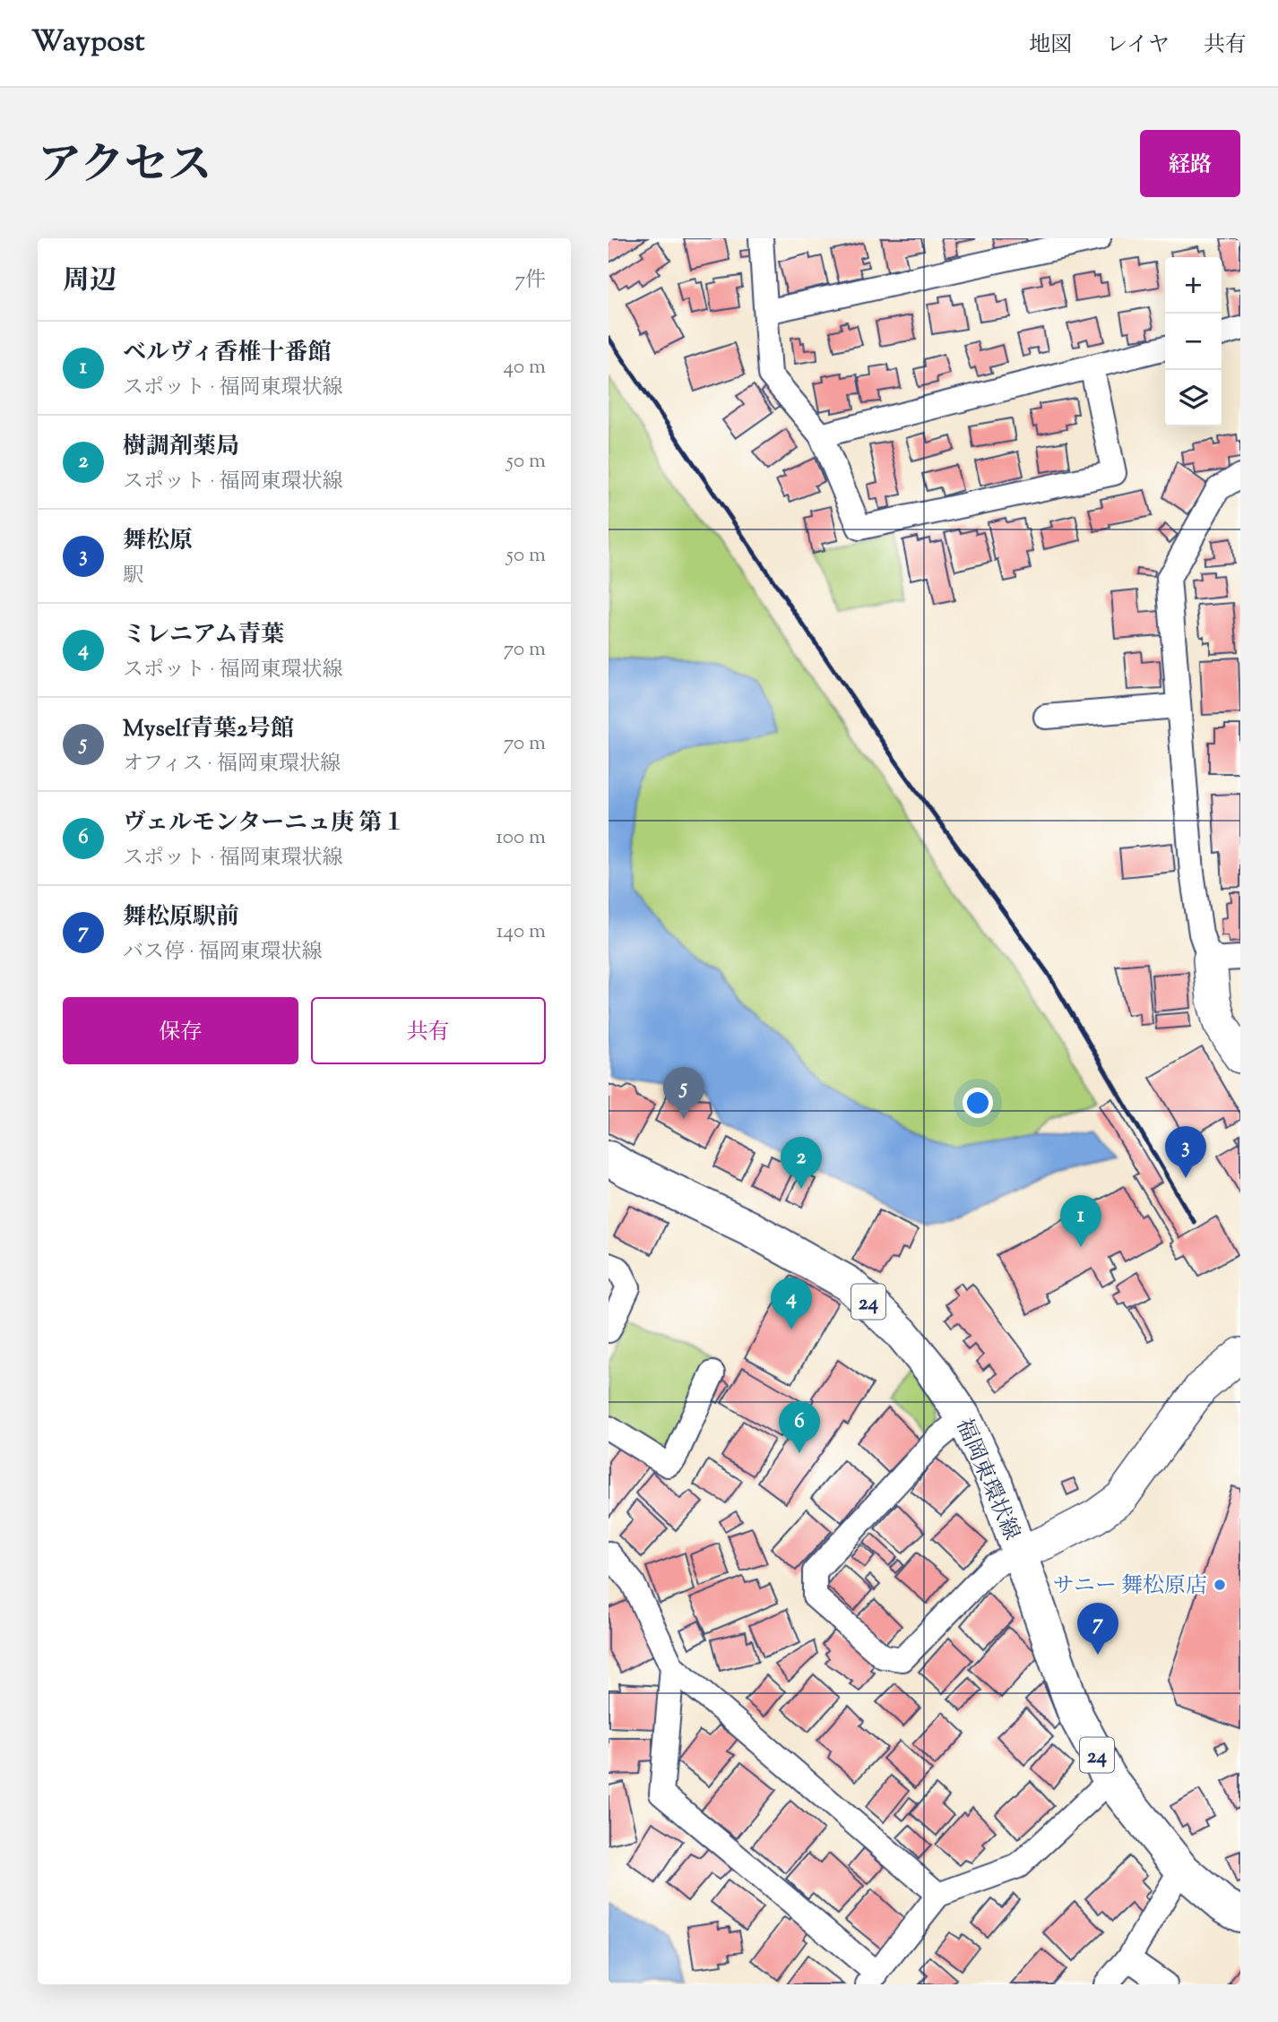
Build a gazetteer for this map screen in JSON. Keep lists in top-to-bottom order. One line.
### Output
{"streets":{"main road":["24","福岡東環状線"]},"places":["サニー 舞松原店"],"page":{"header":"Waypost","nav":["地図","レイヤ","共有"],"title":"アクセス","buttons":["経路",["保存","共有"]],"heading":["周辺","7件"],"map_buttons":["+","−"],"list":[{"mark":"1","name":"ベルヴィ香椎十番館","note":"スポット · 福岡東環状線","value":"40 m"},{"mark":"2","name":"樹調剤薬局","note":"スポット · 福岡東環状線","value":"50 m"},{"mark":"3","name":"舞松原","note":"駅","value":"50 m"},{"mark":"4","name":"ミレニアム青葉","note":"スポット · 福岡東環状線","value":"70 m"},{"mark":"5","name":"Myself青葉2号館","note":"オフィス · 福岡東環状線","value":"70 m"},{"mark":"6","name":"ヴェルモンターニュ庚 第１","note":"スポット · 福岡東環状線","value":"100 m"},{"mark":"7","name":"舞松原駅前","note":"バス停 · 福岡東環状線","value":"140 m"}],"pins":["5","3","2","1","4","6","7"]}}
